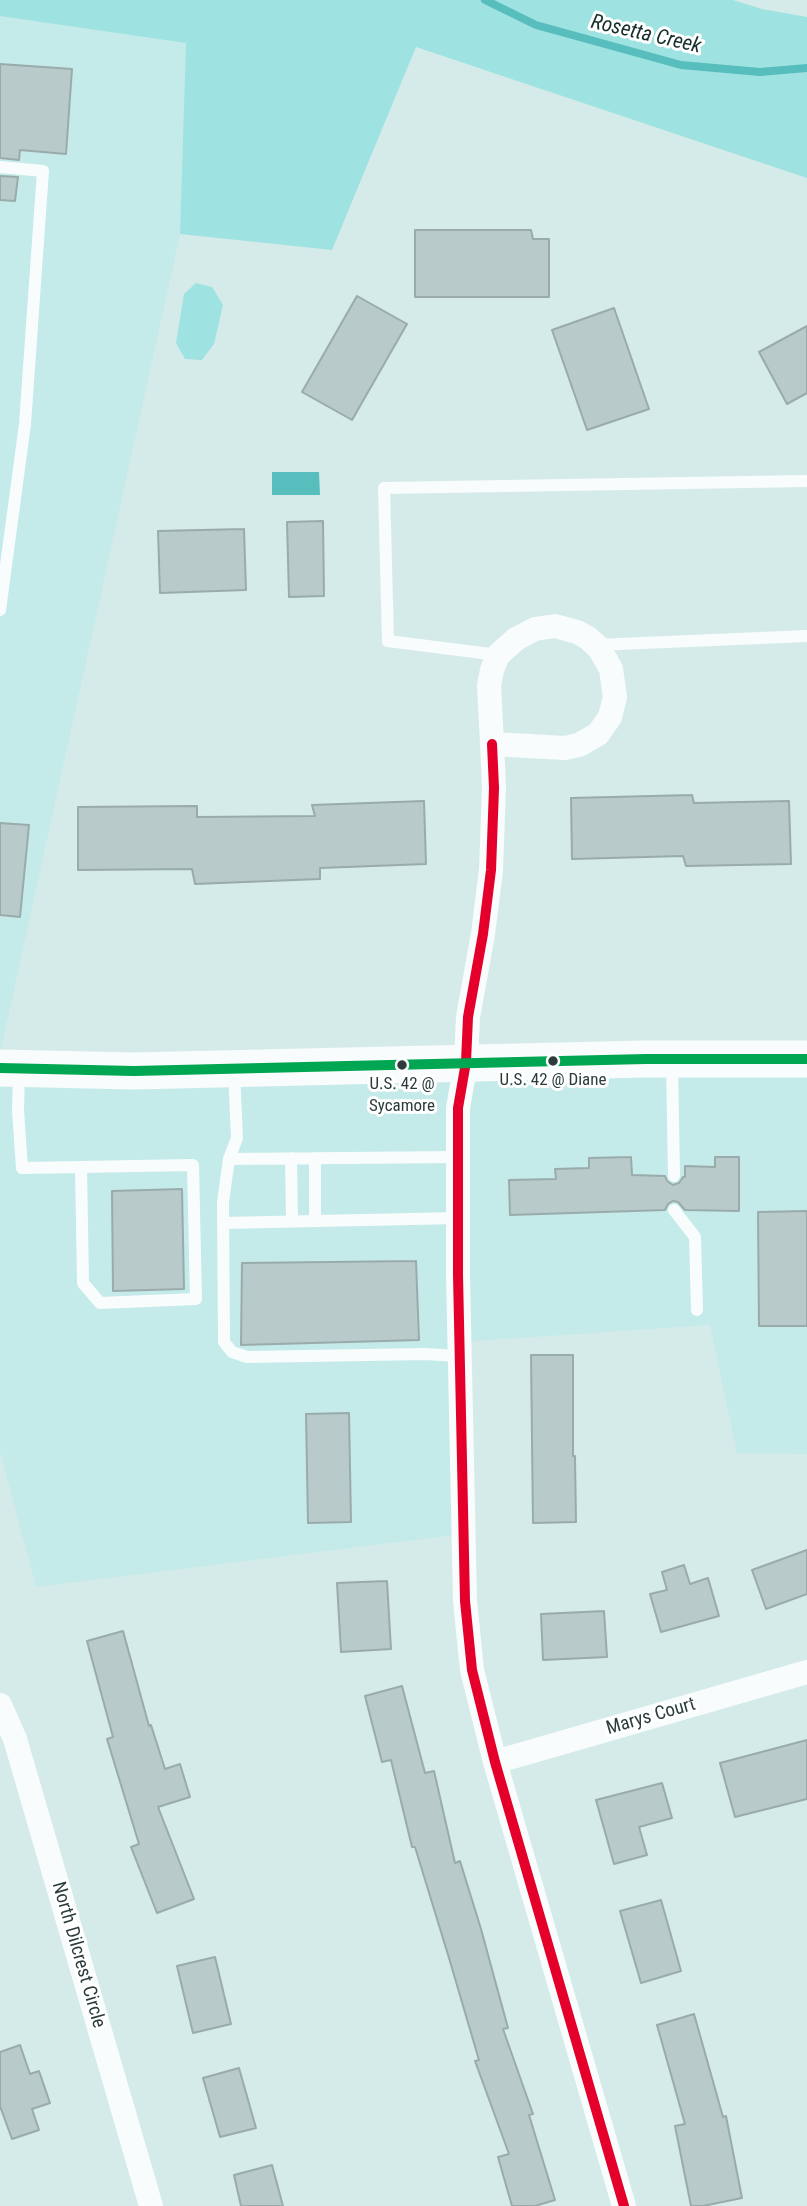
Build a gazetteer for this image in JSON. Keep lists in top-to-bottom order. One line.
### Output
{"streets":{"street":["Marys Court","North Dilcrest Circle"]},"water":["Rosetta Creek"],"places":["U.S. 42 @ Diane","U.S. 42 @ Sycamore"]}
